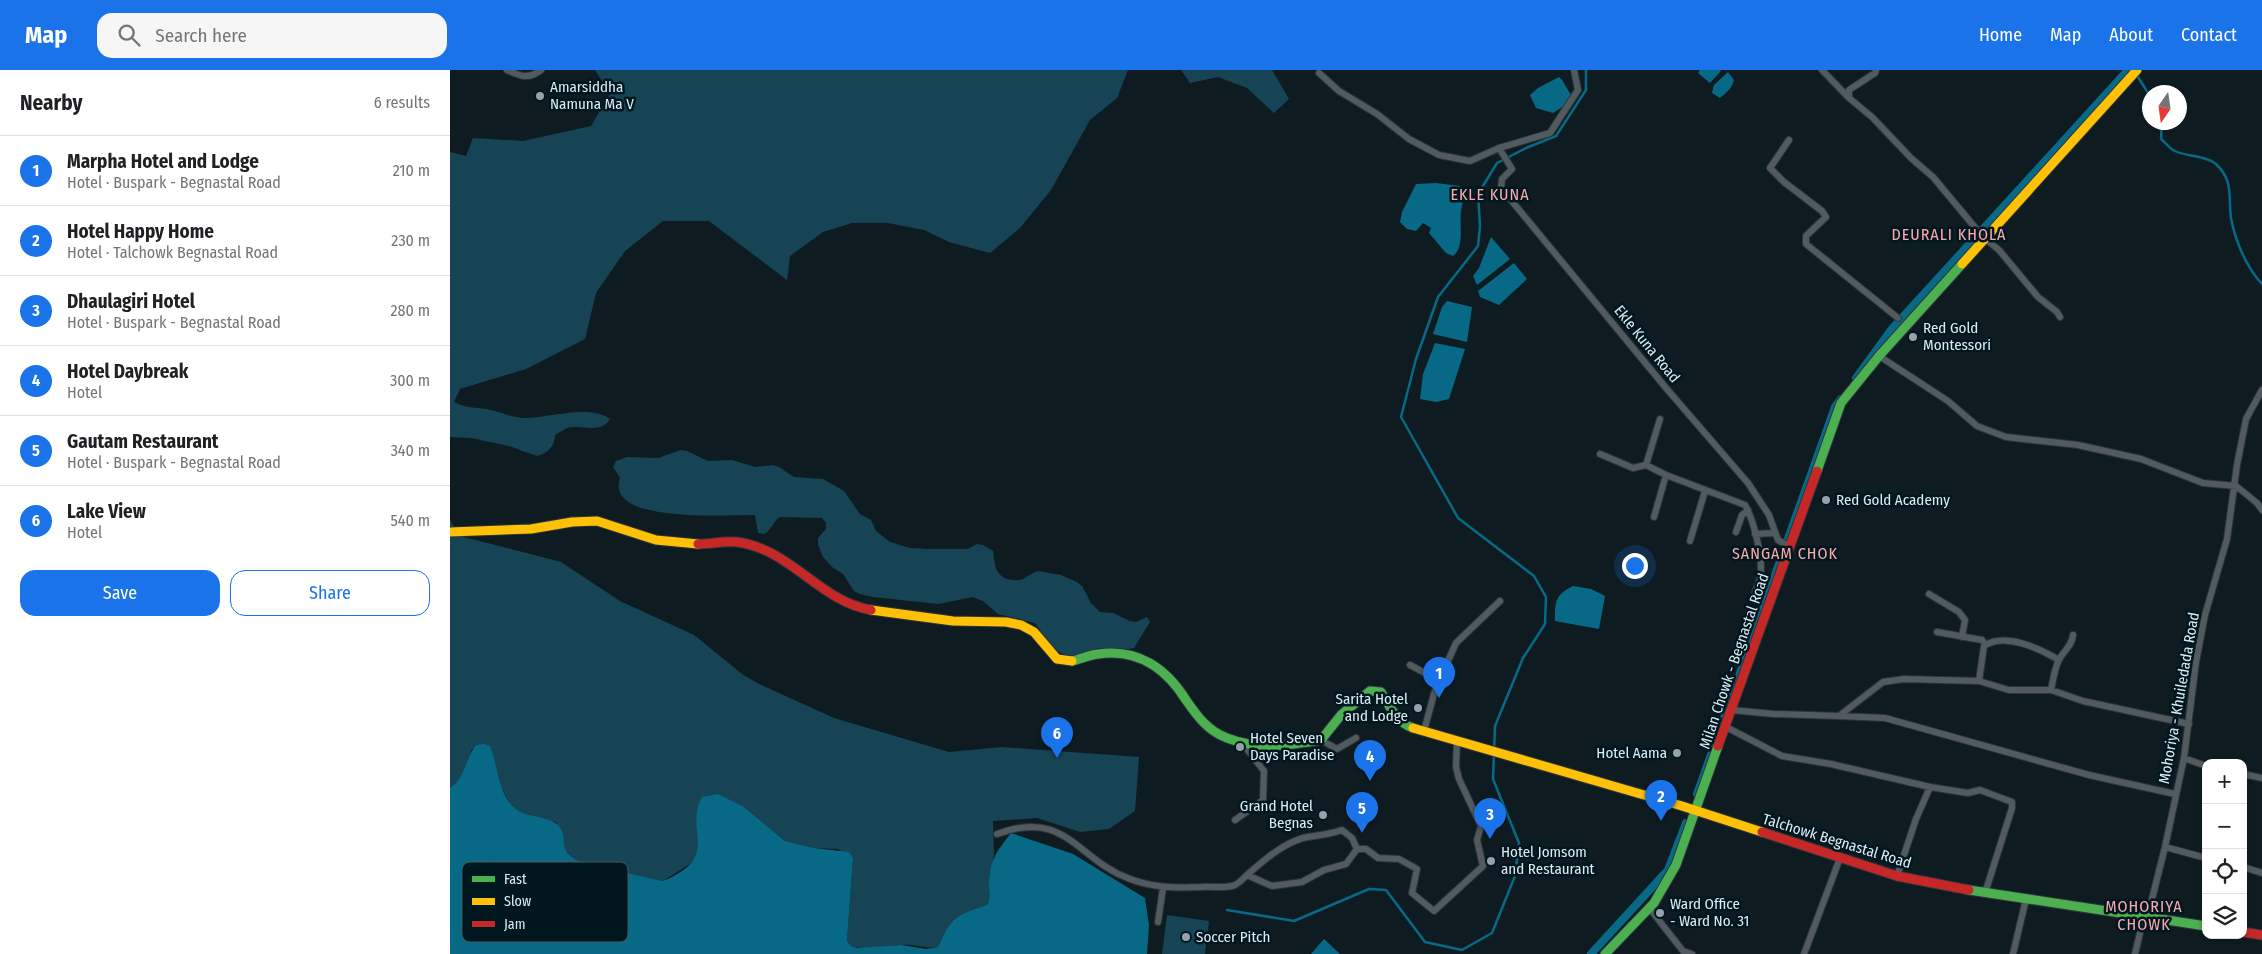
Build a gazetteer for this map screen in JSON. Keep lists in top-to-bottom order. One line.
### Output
{"streets":{"main road":["Milan Chowk - Begnastal Road","Talchowk Begnastal Road"],"street":["Ekle Kuna Road","Mohoriya - Khuiledada Road"]},"crossings":[["Milan Chowk - Begnastal Road","Talchowk Begnastal Road"],["Mohoriya - Khuiledada Road","Talchowk Begnastal Road"]],"districts":["EKLE KUNA","DEURALI KHOLA","SANGAM CHOK","MOHORIYA CHOWK"],"places":["Amarsiddha Namuna Ma V","Red Gold Montessori","Red Gold Academy","Sarita Hotel and Lodge","Hotel Seven Days Paradise","Hotel Aama","Grand Hotel Begnas","Hotel Jomsom and Restaurant","Ward Office - Ward No. 31","Soccer Pitch"],"legend":["Fast","Slow","Jam"],"north":"bottom","page":{"header":"Map","search":"Search here","nav":["Home","Map","About","Contact"],"heading":["Nearby","6 results"],"list":[{"mark":"1","name":"Marpha Hotel and Lodge","note":"Hotel · Buspark - Begnastal Road","value":"210 m"},{"mark":"2","name":"Hotel Happy Home","note":"Hotel · Talchowk Begnastal Road","value":"230 m"},{"mark":"3","name":"Dhaulagiri Hotel","note":"Hotel · Buspark - Begnastal Road","value":"280 m"},{"mark":"4","name":"Hotel Daybreak","note":"Hotel","value":"300 m"},{"mark":"5","name":"Gautam Restaurant","note":"Hotel · Buspark - Begnastal Road","value":"340 m"},{"mark":"6","name":"Lake View","note":"Hotel","value":"540 m"}],"buttons":["Save","Share"],"pins":["1","6","4","2","5","3"],"map_buttons":["+","−"]}}
